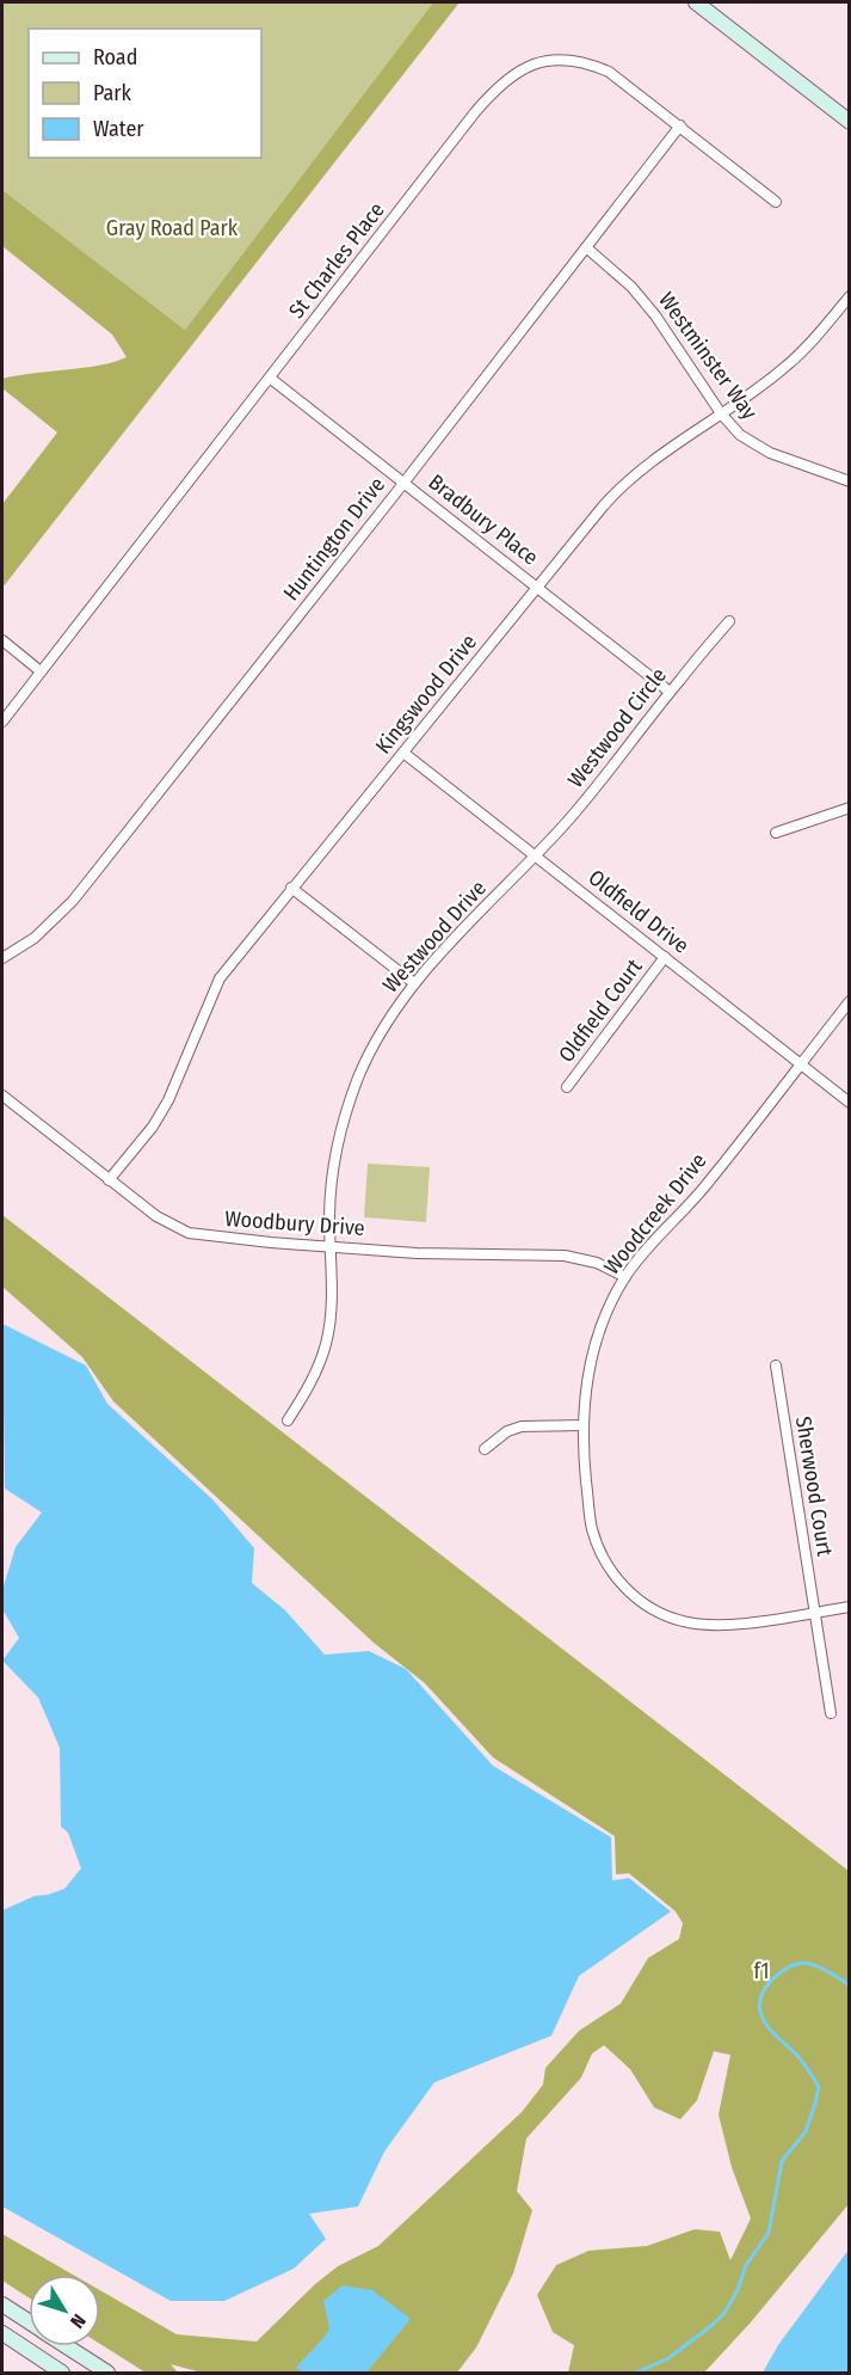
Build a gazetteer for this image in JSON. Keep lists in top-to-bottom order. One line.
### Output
{"streets":{"street":["St Charles Place","Westminster Way","Bradbury Place","Huntington Drive","Kingswood Drive","Westwood Circle","Oldfield Drive","Westwood Drive","Oldfield Court","Woodcreek Drive","Woodbury Drive","Sherwood Court"]},"crossings":[["St Charles Place","Bradbury Place"],["St Charles Place","Huntington Drive"],["Westminster Way","Huntington Drive"],["Westminster Way","Kingswood Drive"],["Bradbury Place","Huntington Drive"],["Bradbury Place","Kingswood Drive"],["Bradbury Place","Westwood Circle"],["Kingswood Drive","Oldfield Drive"],["Kingswood Drive","Woodbury Drive"],["Westwood Circle","Oldfield Drive"],["Westwood Circle","Westwood Drive"],["Oldfield Drive","Westwood Drive"],["Oldfield Drive","Oldfield Court"],["Oldfield Drive","Woodcreek Drive"],["Westwood Drive","Woodbury Drive"],["Woodcreek Drive","Woodbury Drive"],["Woodcreek Drive","Sherwood Court"]],"parks":["Gray Road Park","f1"],"legend":["Road","Park","Water"],"north":"bottom right"}
